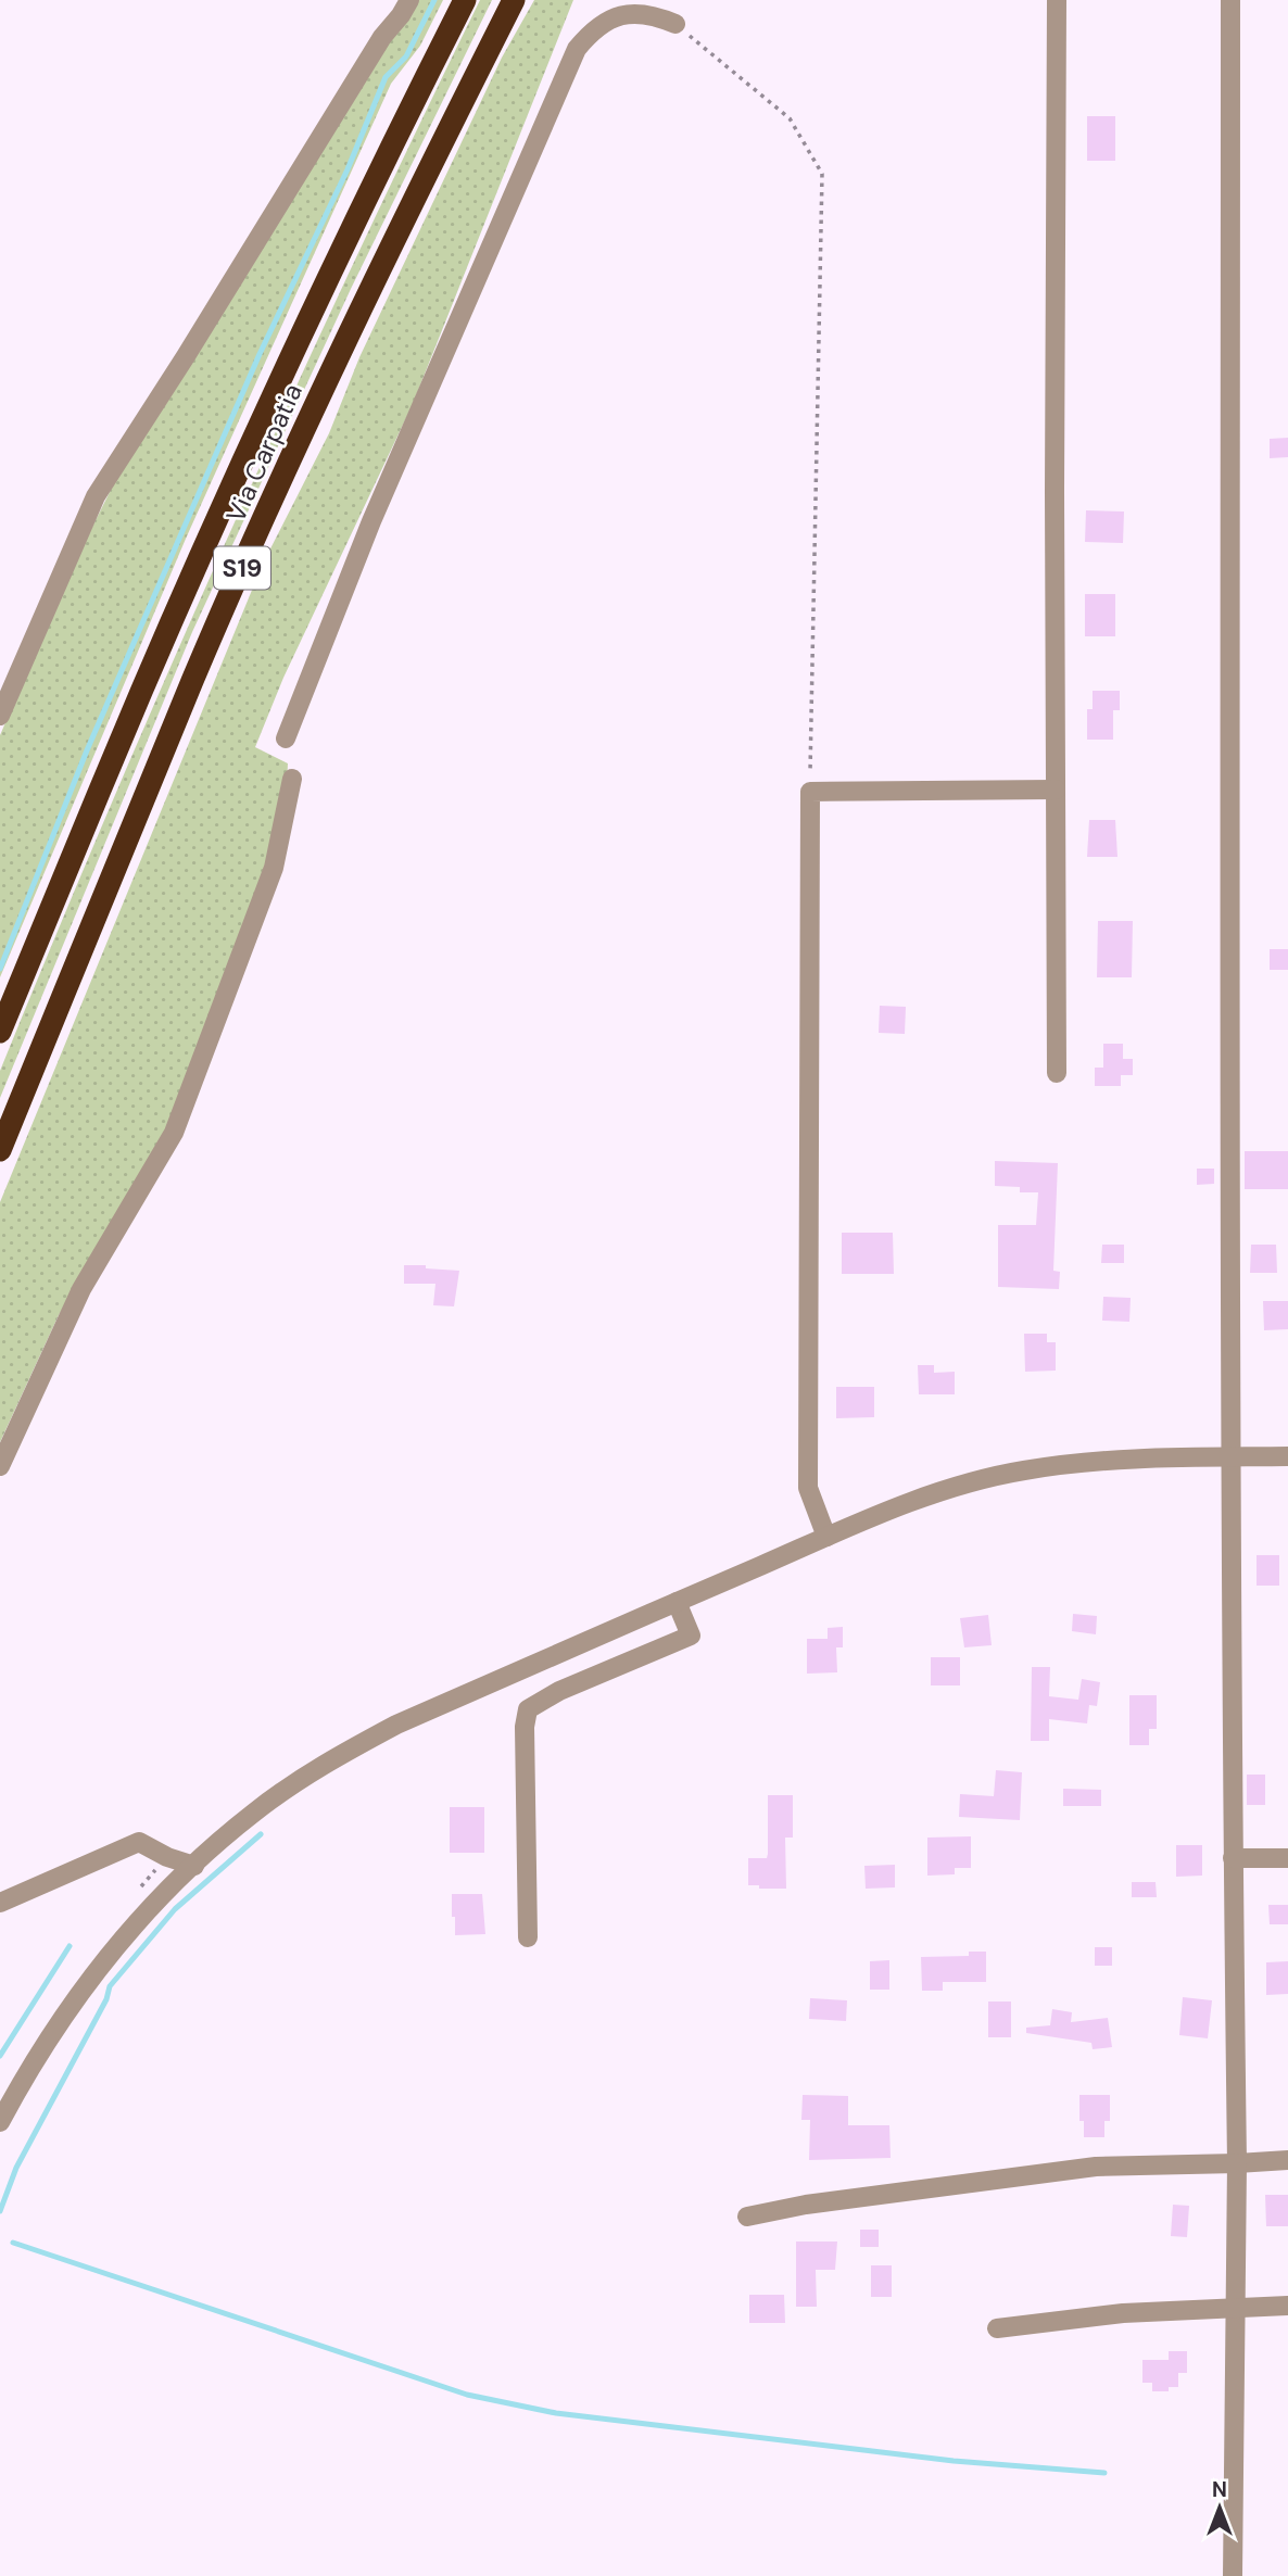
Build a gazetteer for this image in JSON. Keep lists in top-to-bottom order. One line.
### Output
{"streets":{"highway":["Via Carpatia","S19"]},"north":"top"}
